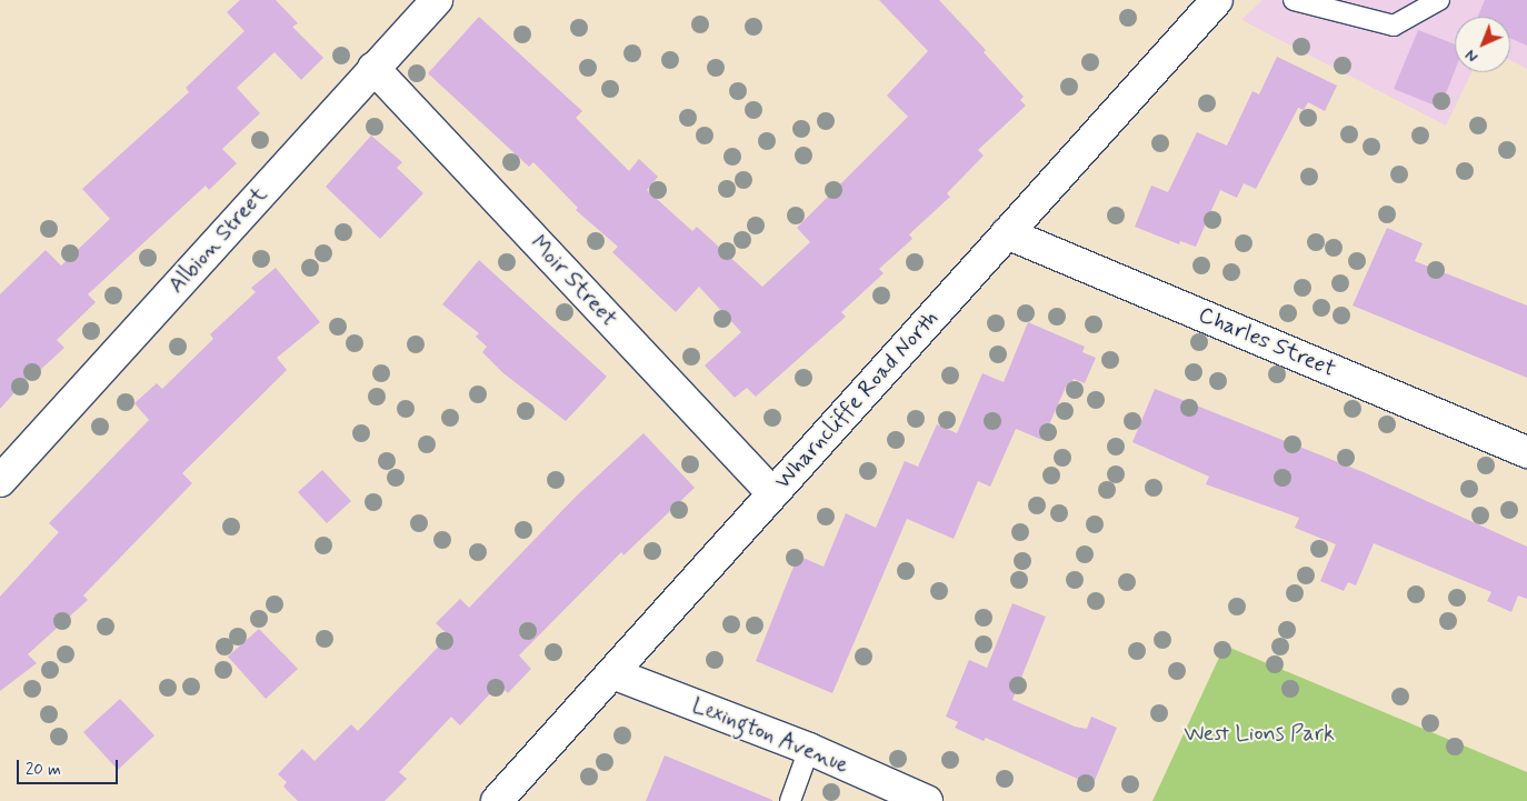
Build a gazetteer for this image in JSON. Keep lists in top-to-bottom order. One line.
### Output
{"streets":{"street":["Albion Street","Moir Street","Charles Street","Wharncliffe Road North","Lexington Avenue"]},"crossings":[["Albion Street","Moir Street"],["Moir Street","Wharncliffe Road North"],["Charles Street","Wharncliffe Road North"],["Wharncliffe Road North","Lexington Avenue"]],"parks":["West Lions Park"],"scale_bar":"20 m","north":"bottom left"}
